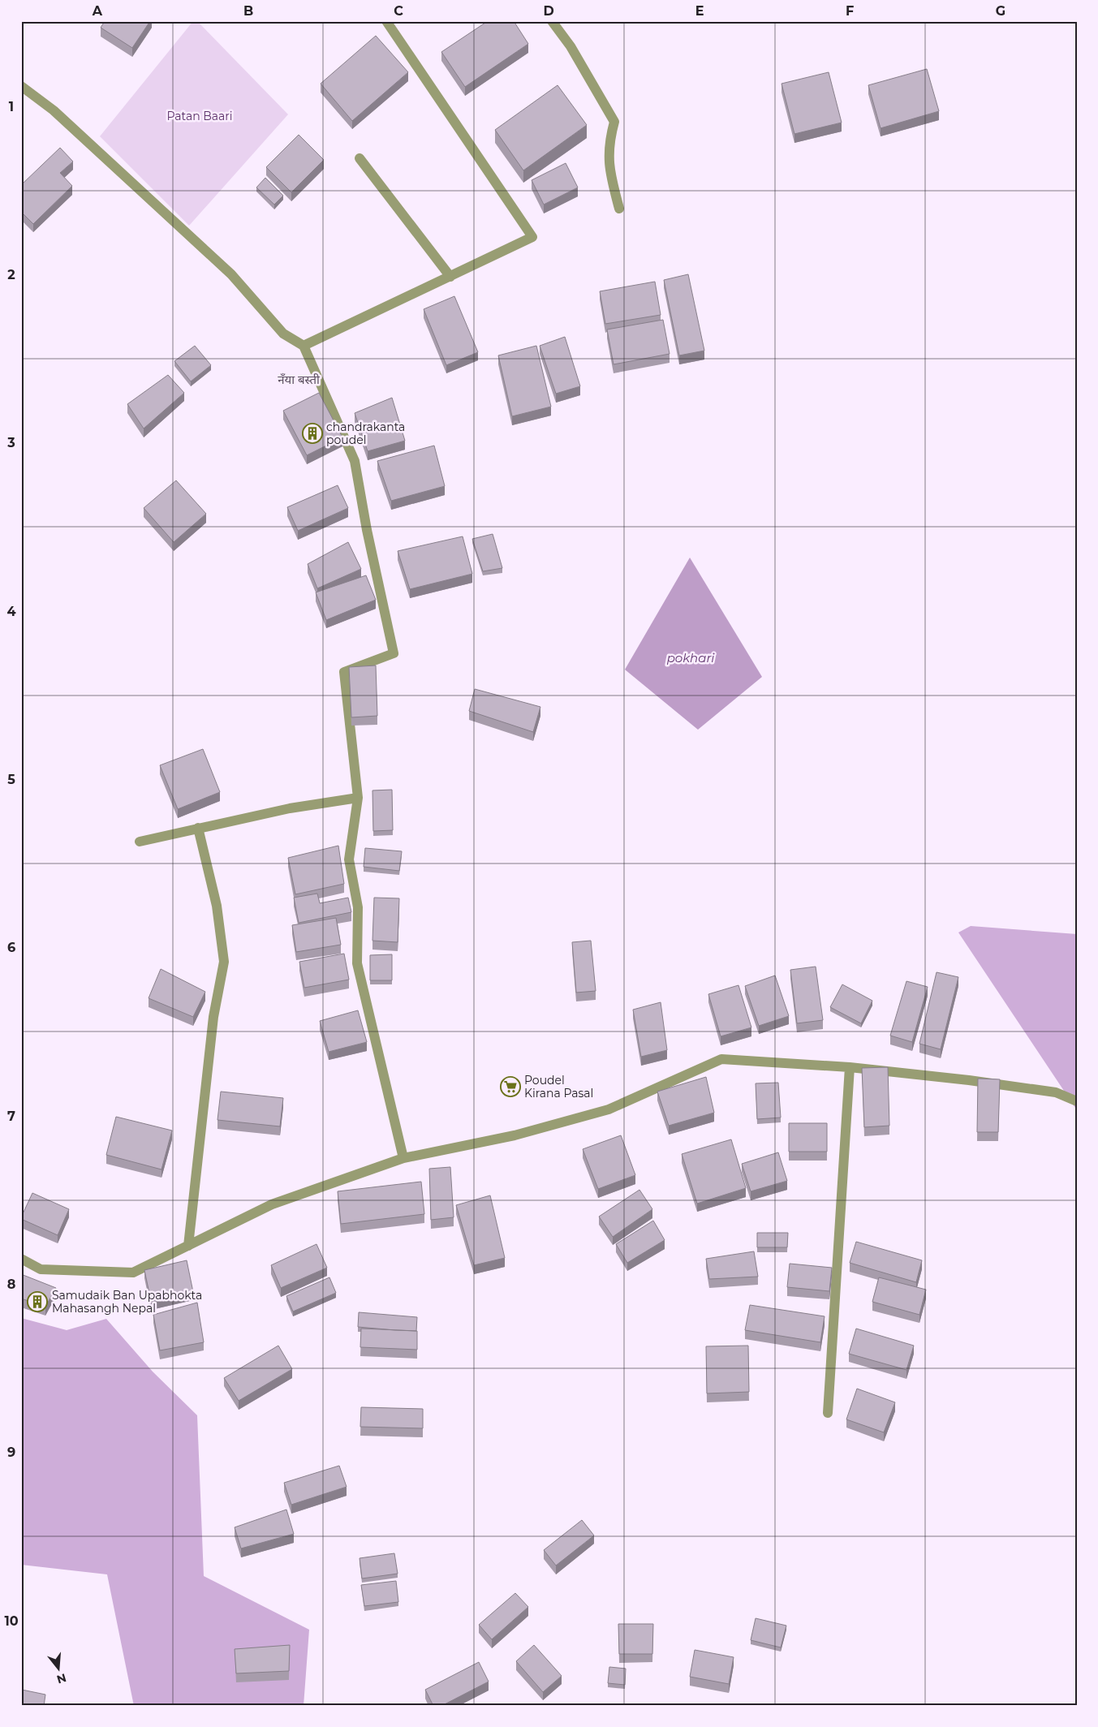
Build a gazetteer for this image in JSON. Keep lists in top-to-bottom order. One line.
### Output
{"districts":["नँया बस्ती"],"water":["pokhari"],"parks":["Patan Baari"],"places":{"building":["chandrakanta poudel","Samudaik Ban Upabhokta Mahasangh Nepal"],"supermarket":["Poudel Kirana Pasal"]},"north":"bottom","grid":{"columns":["A","B","C","D","E","F","G"],"rows":["1","2","3","4","5","6","7","8","9","10"]}}
